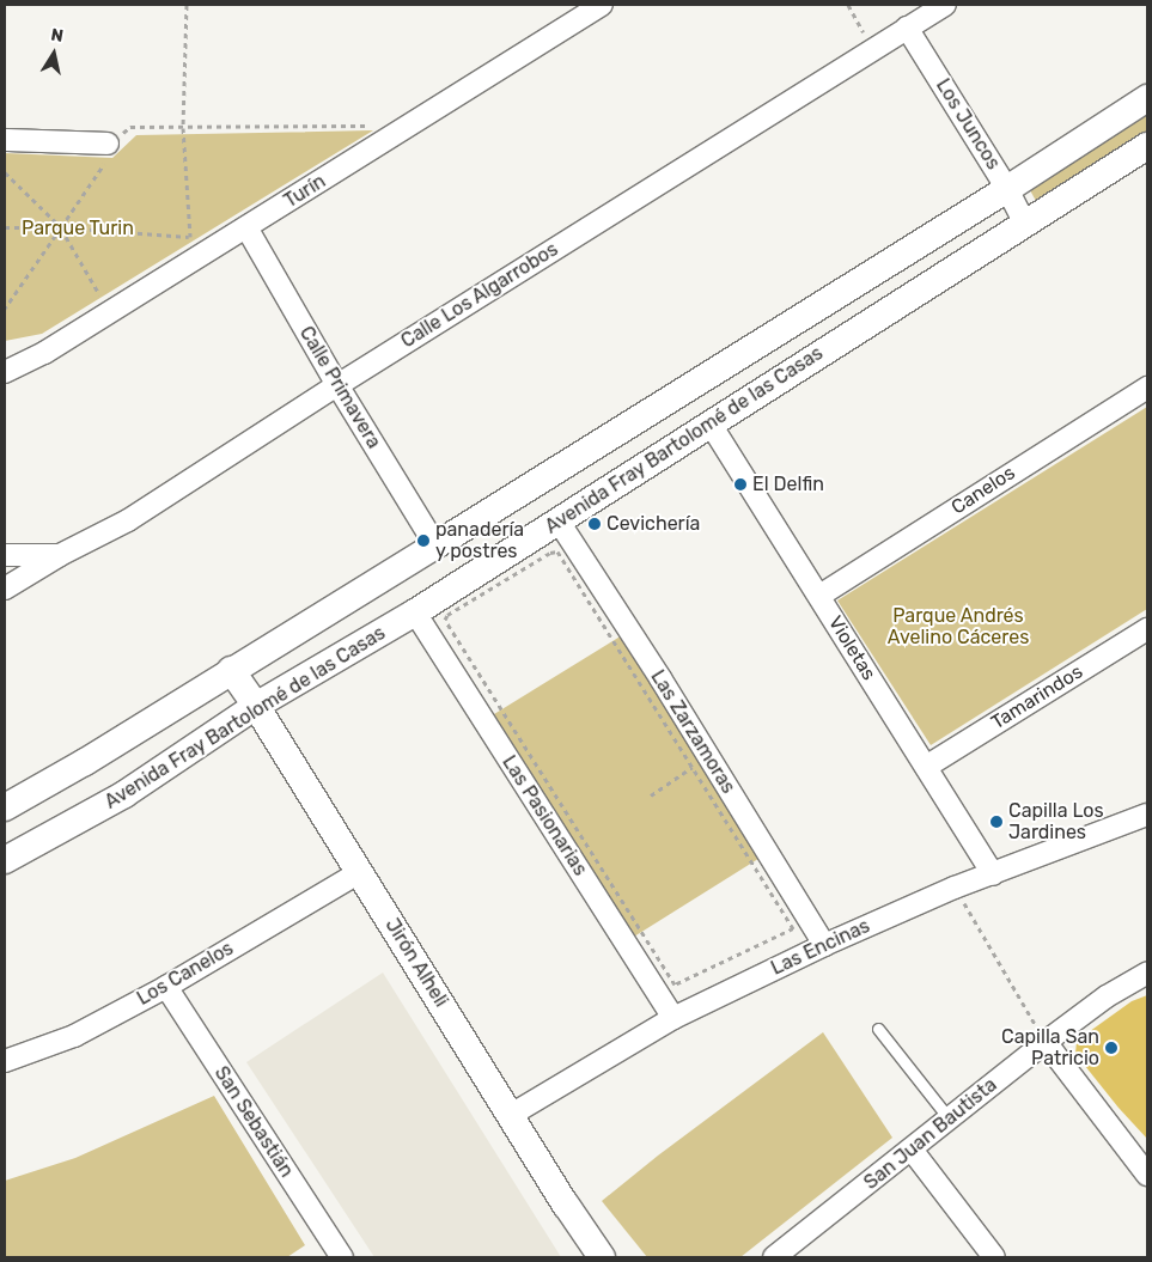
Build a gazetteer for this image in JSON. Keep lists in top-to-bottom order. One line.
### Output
{"streets":{"street":["Los Juncos","Turín","Calle Los Algarrobos","Calle Primavera","Avenida Fray Bartolomé de las Casas","Canelos","Violetas","Tamarindos","Las Zarzamoras","Las Pasionarias","Las Encinas","Jirón Alheli","Los Canelos","San Sebastián","San Juan Bautista"]},"crossings":[["Los Juncos","Calle Los Algarrobos"],["Los Juncos","Avenida Fray Bartolomé de las Casas"],["Turín","Calle Primavera"],["Calle Los Algarrobos","Calle Primavera"],["Calle Primavera","Avenida Fray Bartolomé de las Casas"],["Avenida Fray Bartolomé de las Casas","Violetas"],["Avenida Fray Bartolomé de las Casas","Las Zarzamoras"],["Avenida Fray Bartolomé de las Casas","Las Pasionarias"],["Avenida Fray Bartolomé de las Casas","Jirón Alheli"],["Canelos","Violetas"],["Violetas","Tamarindos"],["Violetas","Las Encinas"],["Las Zarzamoras","Las Encinas"],["Las Pasionarias","Las Encinas"],["Las Encinas","Jirón Alheli"],["Jirón Alheli","Los Canelos"],["Los Canelos","San Sebastián"]],"parks":["Parque Turin","Parque Andrés Avelino Cáceres"],"places":["El Delfin","Cevichería","panadería y postres","Capilla Los Jardines","Capilla San Patricio"],"north":"top"}
